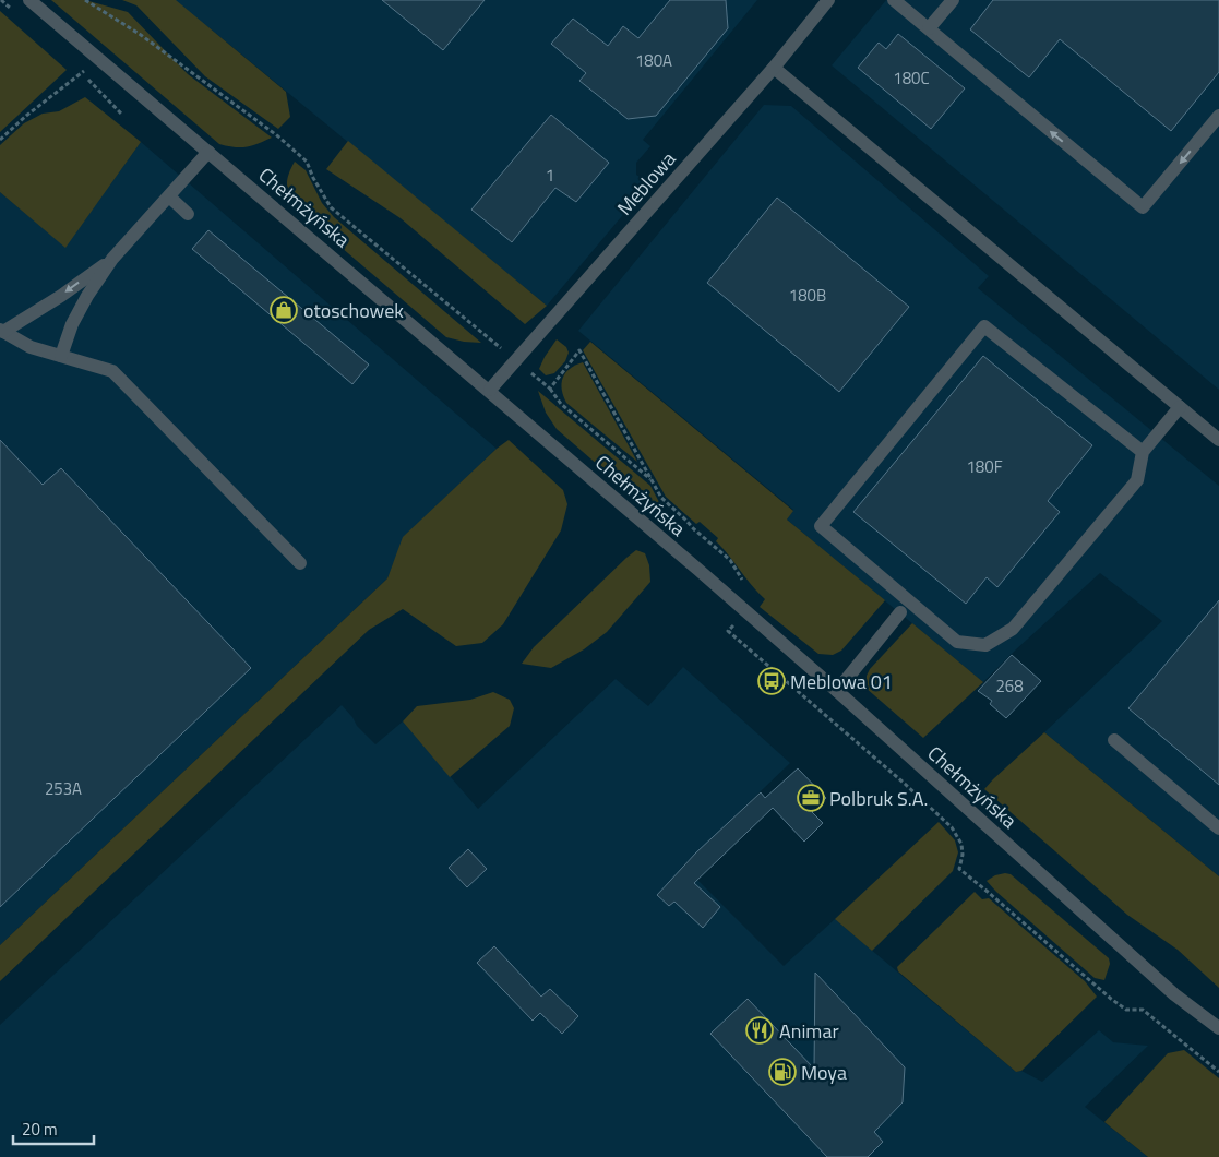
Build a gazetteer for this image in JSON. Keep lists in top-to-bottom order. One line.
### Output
{"streets":{"street":["Meblowa","Chełmżyńska"]},"crossings":[["Meblowa","Chełmżyńska"]],"places":{"shop":["otoschowek"],"bus stop":["Meblowa 01"],"office":["Polbruk S.A."],"restaurant":["Animar"],"fuel station":["Moya"]},"house_numbers":["180A","180C","1","180B","180F","268","253A"],"scale_bar":"20 m"}
